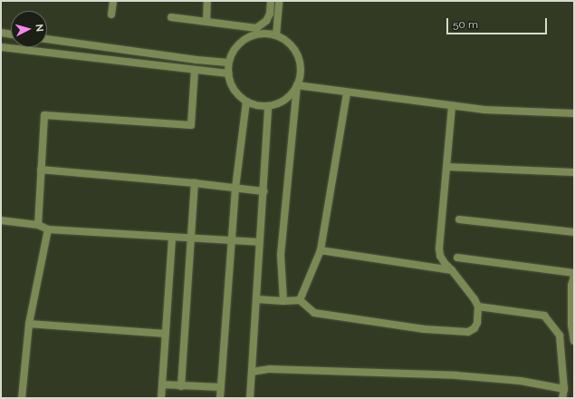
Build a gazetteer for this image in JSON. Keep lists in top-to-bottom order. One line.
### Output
{"scale_bar":"50 m","north":"right"}
